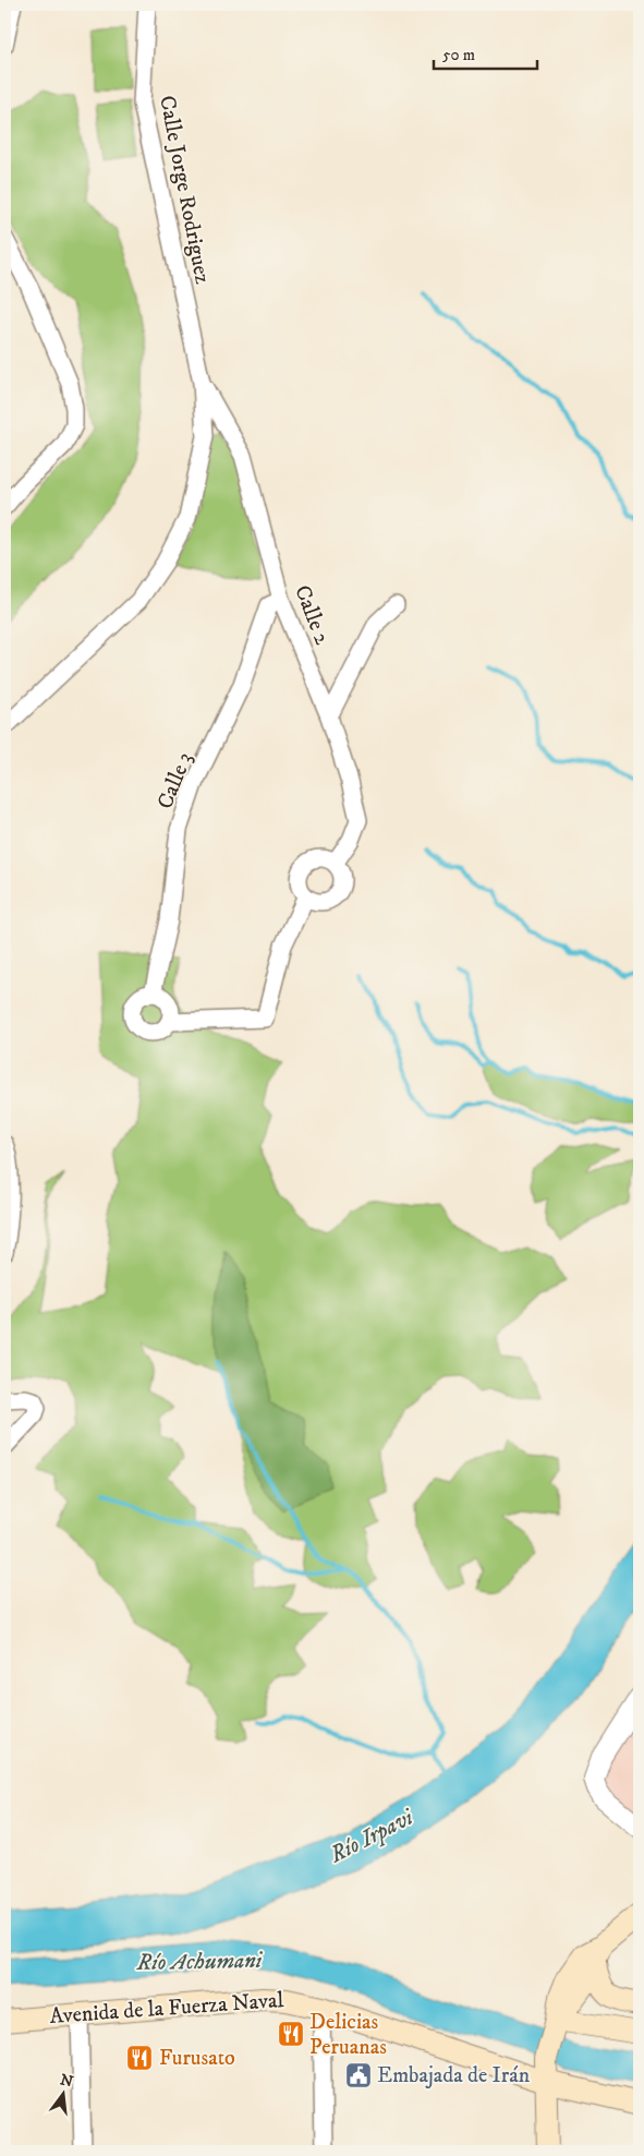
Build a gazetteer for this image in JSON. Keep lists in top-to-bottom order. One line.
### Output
{"streets":{"main road":["Avenida de la Fuerza Naval"],"street":["Calle Jorge Rodriguez","Calle 2","Calle 3"]},"crossings":[["Calle Jorge Rodriguez","Calle 2"],["Calle 2","Calle 3"]],"water":["Río Irpavi","Río Achumani"],"places":{"restaurant":["Delicias Peruanas","Furusato"],"public building":["Embajada de Irán"]},"scale_bar":"50 m","north":"top"}
